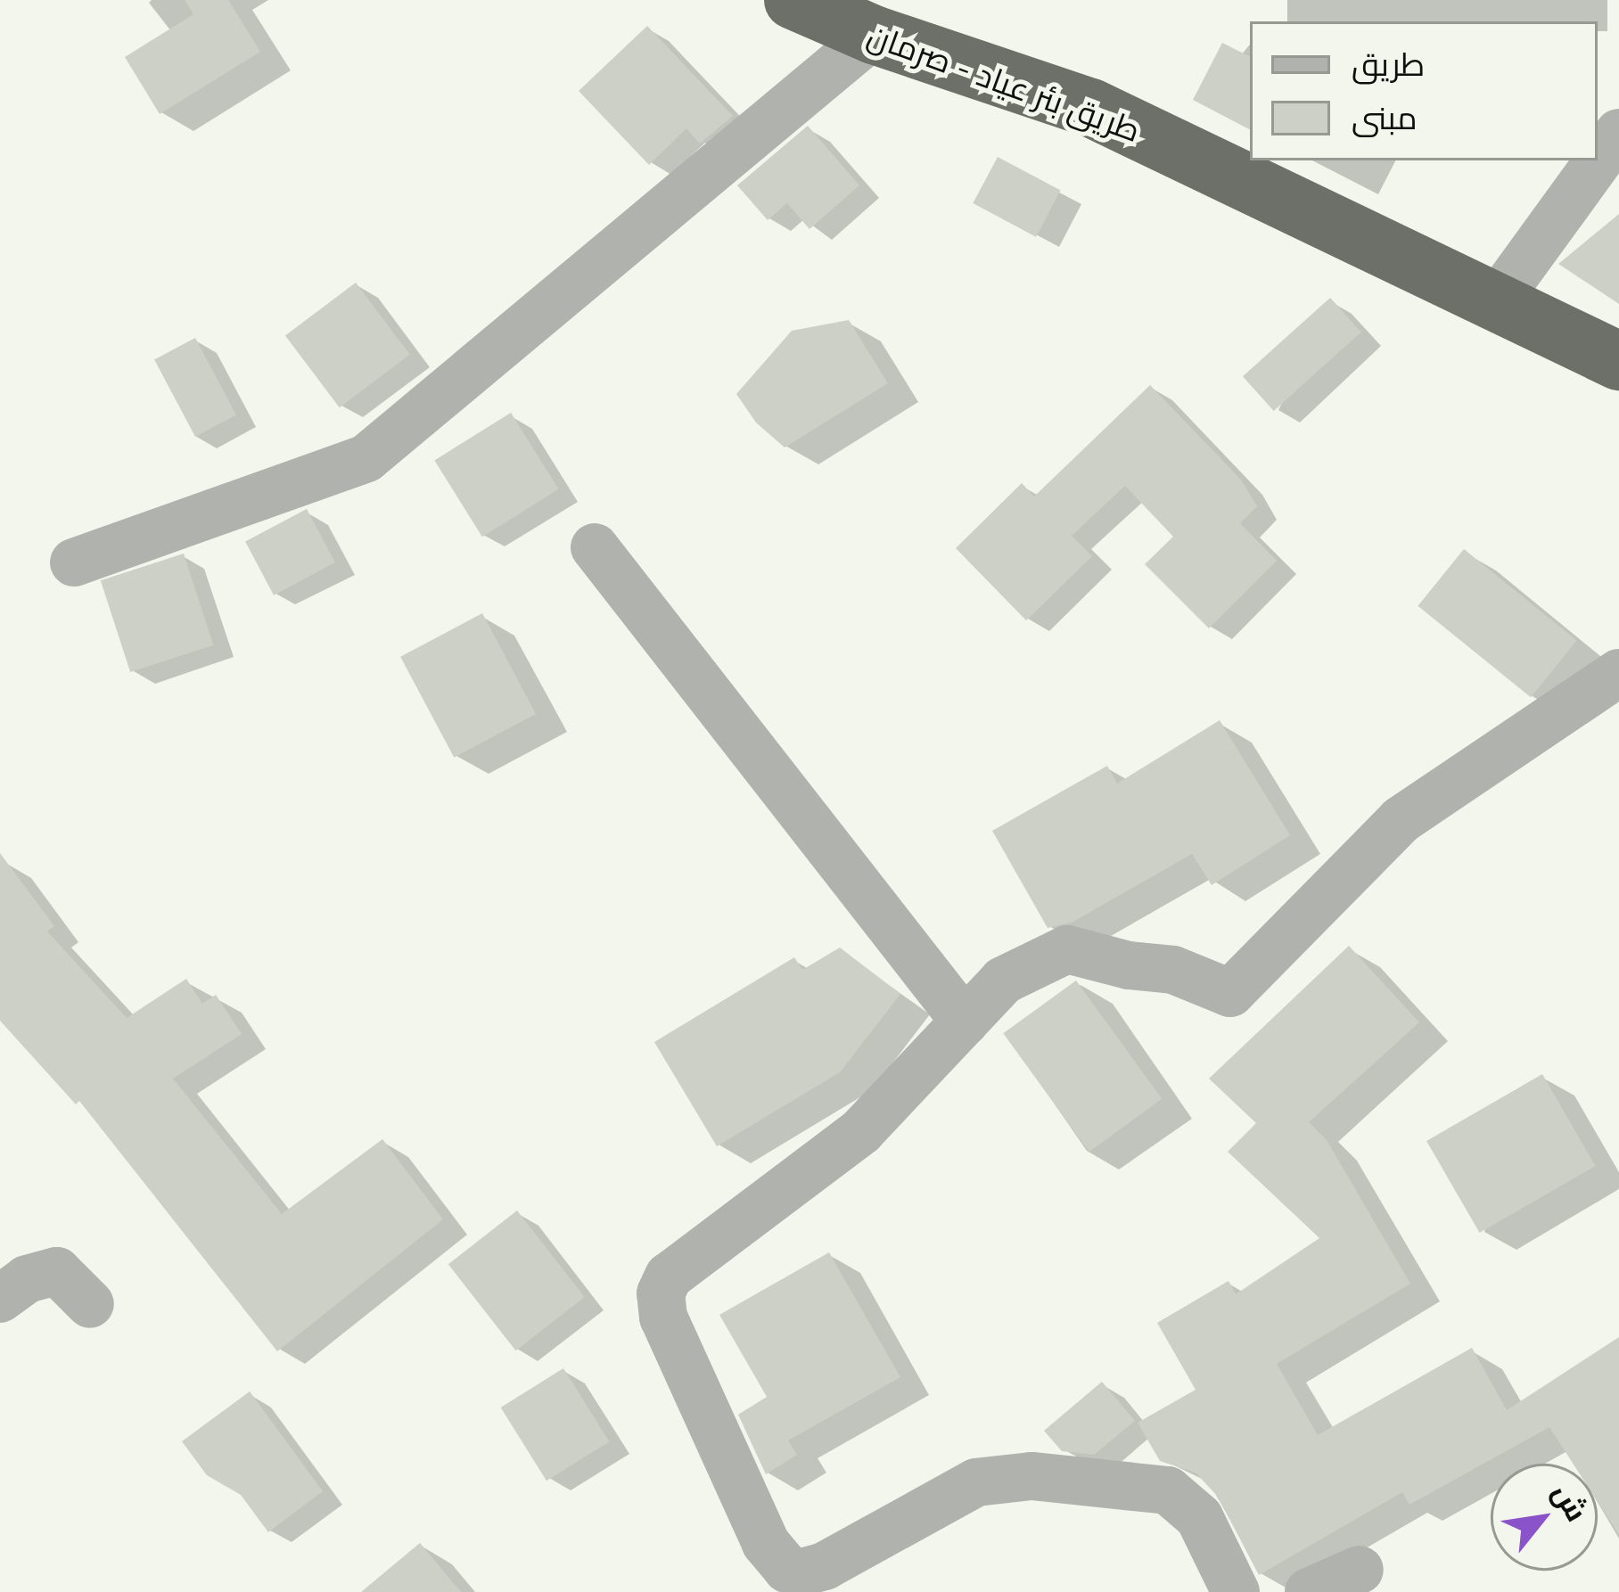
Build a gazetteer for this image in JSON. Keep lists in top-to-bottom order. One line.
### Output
{"streets":{"highway":["طريق بئر عياد - صرمان"]},"legend":["طريق","مبنى"],"north":"top right"}
